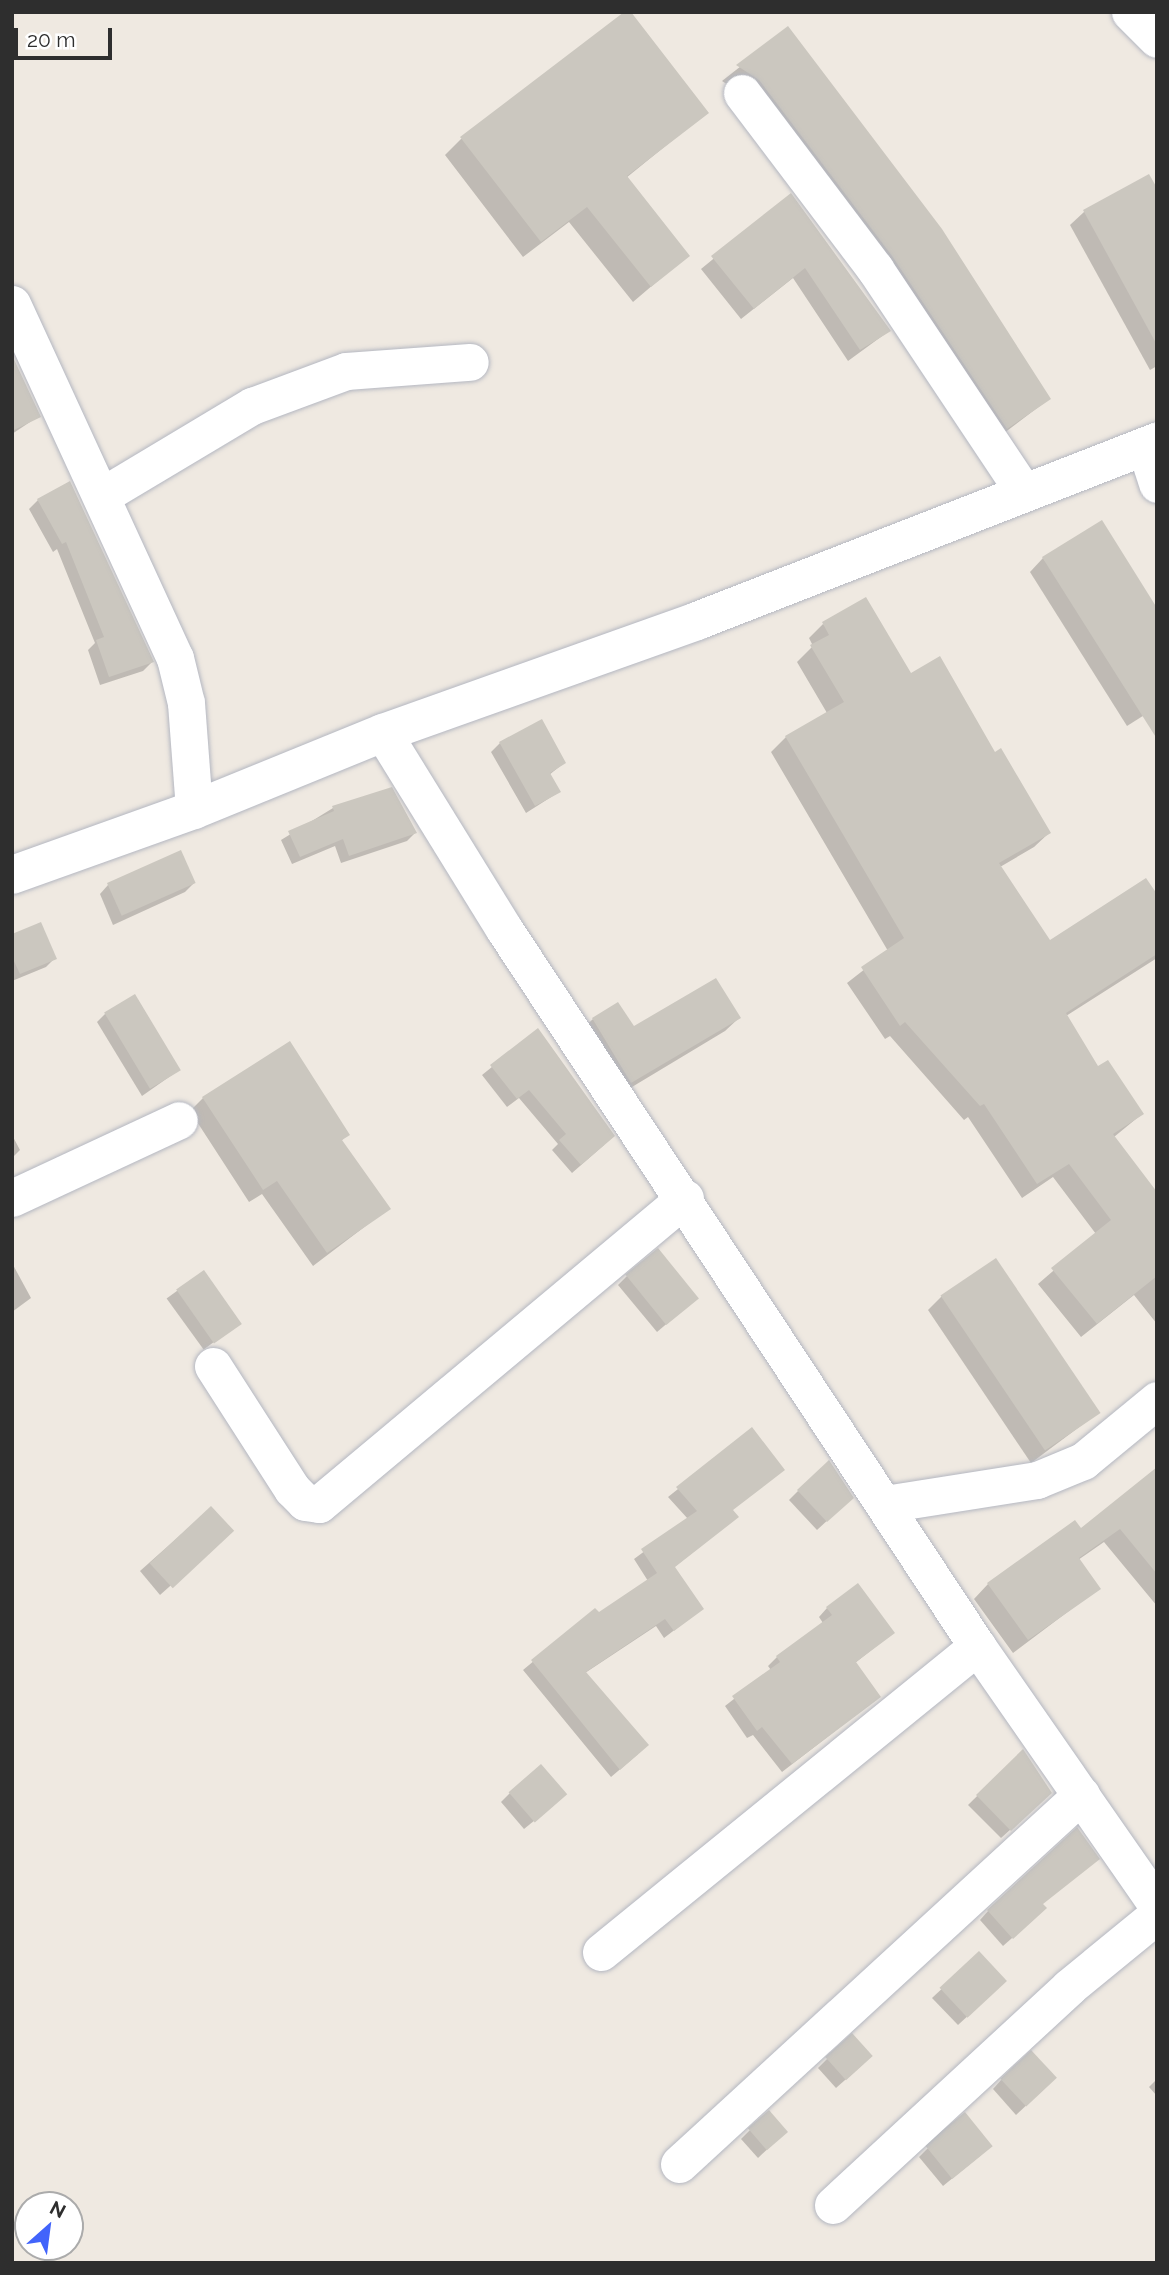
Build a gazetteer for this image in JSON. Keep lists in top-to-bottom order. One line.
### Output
{"scale_bar":"20 m","north":"top right"}
